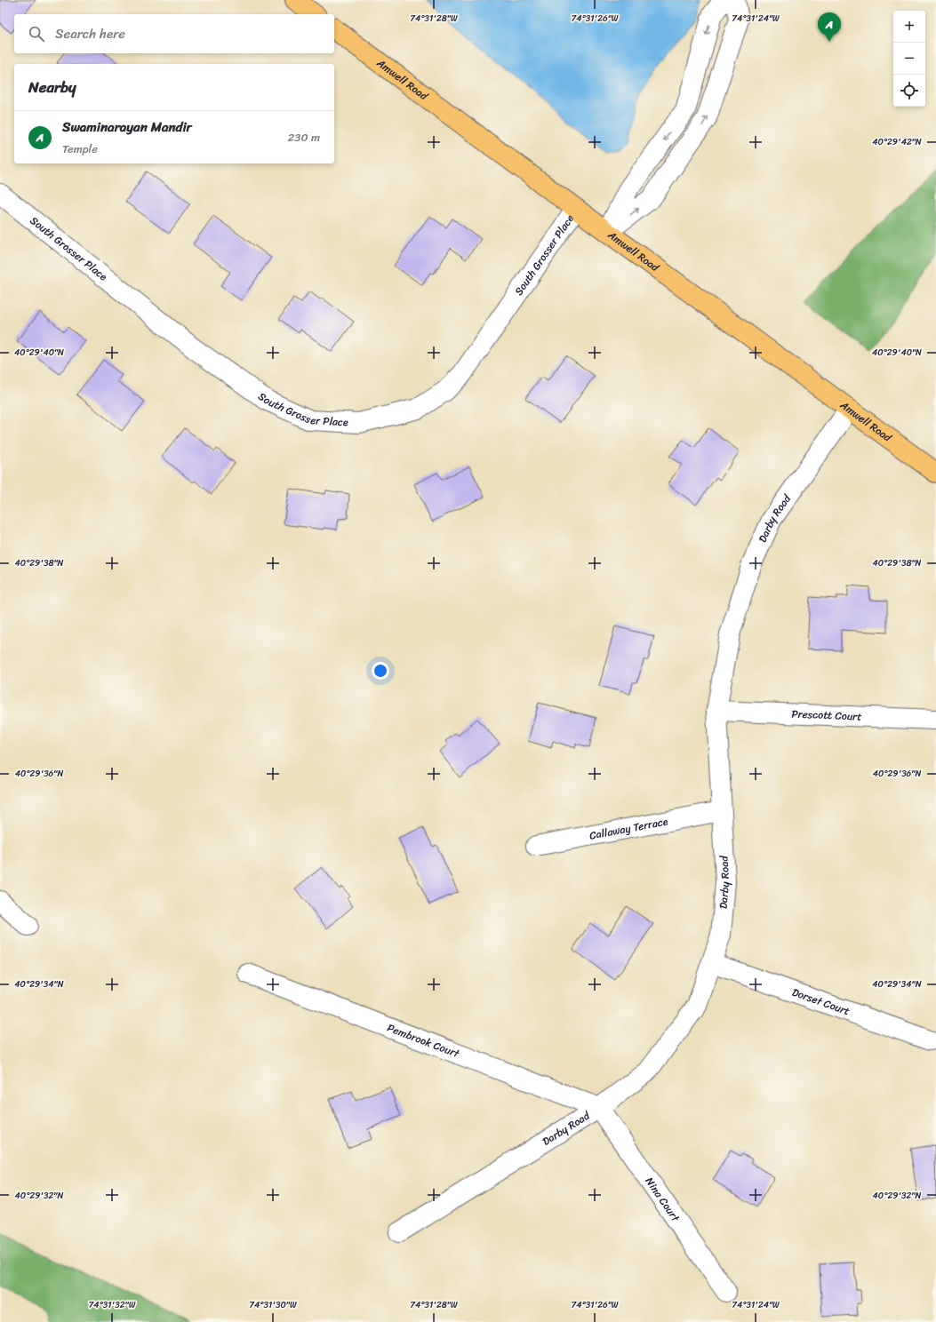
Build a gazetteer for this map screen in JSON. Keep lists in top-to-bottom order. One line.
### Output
{"streets":{"main road":["Amwell Road"],"street":["South Grosser Place","Darby Road","Prescott Court","Callaway Terrace","Dorset Court","Pembrook Court","Nina Court"]},"crossings":[["Amwell Road","South Grosser Place"],["Amwell Road","Darby Road"],["Darby Road","Prescott Court"],["Darby Road","Callaway Terrace"],["Darby Road","Dorset Court"],["Darby Road","Pembrook Court"],["Darby Road","Nina Court"],["Pembrook Court","Nina Court"]],"page":{"map_buttons":["+","−"],"pins":"A","search":"Search here","heading":"Nearby","list":[{"mark":"A","name":"Swaminarayan Mandir","note":"Temple","value":"230 m"}]},"coordinates":["74°31'28\"W","74°31'26\"W","74°31'24\"W","40°29'42\"N","40°29'40\"N","40°29'38\"N","40°29'36\"N","40°29'34\"N","40°29'32\"N","74°31'32\"W","74°31'30\"W"]}
